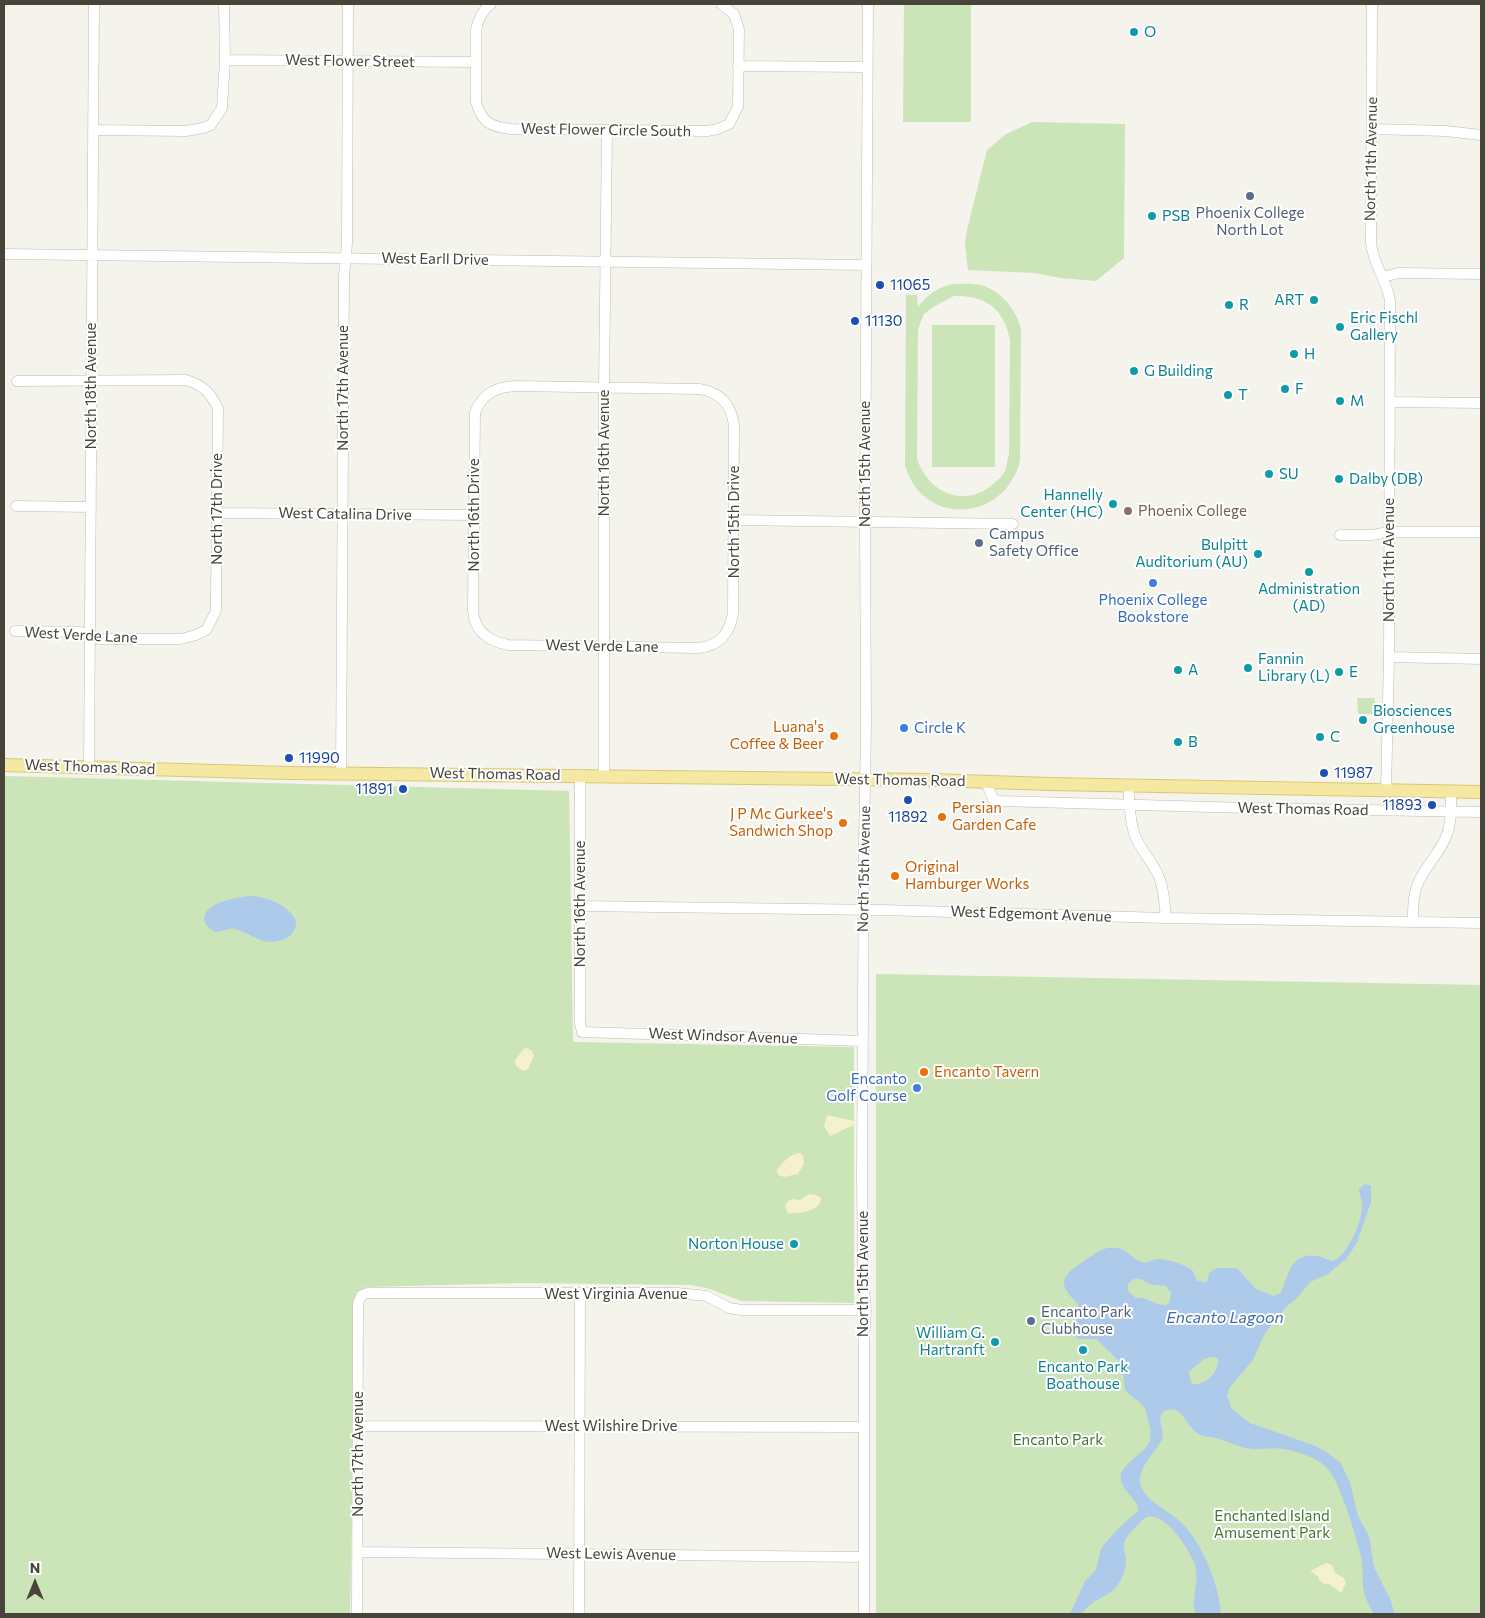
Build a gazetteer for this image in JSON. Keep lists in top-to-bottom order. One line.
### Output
{"streets":{"main road":["West Thomas Road"],"street":["West Flower Street","West Flower Circle South","North 11th Avenue","West Earll Drive","North 18th Avenue","North 17th Avenue","North 16th Avenue","North 15th Avenue","North 17th Drive","West Catalina Drive","North 16th Drive","North 15th Drive","West Verde Lane","West Edgemont Avenue","West Windsor Avenue","West Virginia Avenue","West Wilshire Drive","West Lewis Avenue"]},"crossings":[["West Flower Street","West Flower Circle South"],["West Flower Street","North 17th Avenue"],["West Flower Circle South","North 16th Avenue"],["North 11th Avenue","West Thomas Road"],["West Earll Drive","North 18th Avenue"],["West Earll Drive","North 17th Avenue"],["West Earll Drive","North 16th Avenue"],["West Earll Drive","North 15th Avenue"],["North 18th Avenue","North 17th Drive"],["North 18th Avenue","West Verde Lane"],["North 18th Avenue","West Thomas Road"],["North 17th Avenue","West Catalina Drive"],["North 17th Avenue","West Thomas Road"],["North 17th Avenue","West Virginia Avenue"],["North 17th Avenue","West Wilshire Drive"],["North 17th Avenue","West Lewis Avenue"],["North 16th Avenue","North 16th Drive"],["North 16th Avenue","North 15th Drive"],["North 16th Avenue","West Verde Lane"],["North 16th Avenue","West Thomas Road"],["North 16th Avenue","West Edgemont Avenue"],["North 16th Avenue","West Windsor Avenue"],["North 15th Avenue","West Thomas Road"],["North 15th Avenue","West Edgemont Avenue"],["North 15th Avenue","West Windsor Avenue"],["North 15th Avenue","West Virginia Avenue"],["North 15th Avenue","West Wilshire Drive"],["North 15th Avenue","West Lewis Avenue"],["North 17th Drive","West Catalina Drive"],["North 17th Drive","West Verde Lane"],["West Catalina Drive","North 16th Drive"],["North 16th Drive","North 15th Drive"],["North 16th Drive","West Verde Lane"],["North 15th Drive","West Verde Lane"]],"water":["Encanto Lagoon"],"parks":["Encanto Park","Enchanted Island Amusement Park"],"places":["O","Phoenix College North Lot","PSB","11065","ART","R","11130","Eric Fischl Gallery","H","G Building","F","T","M","SU","Dalby (DB)","Hannelly Center (HC)","Phoenix College","Campus Safety Office","Bulpitt Auditorium (AU)","Administration (AD)","Phoenix College Bookstore","Fannin Library (L)","A","E","Biosciences Greenhouse","Circle K","Luana's Coffee & Beer","C","B","11990","11987","11891","11892","11893","Persian Garden Cafe","J P Mc Gurkee's Sandwich Shop","Original Hamburger Works","Encanto Tavern","Encanto Golf Course","Norton House","Encanto Park Clubhouse","William G. Hartranft","Encanto Park Boathouse"],"north":"top"}
